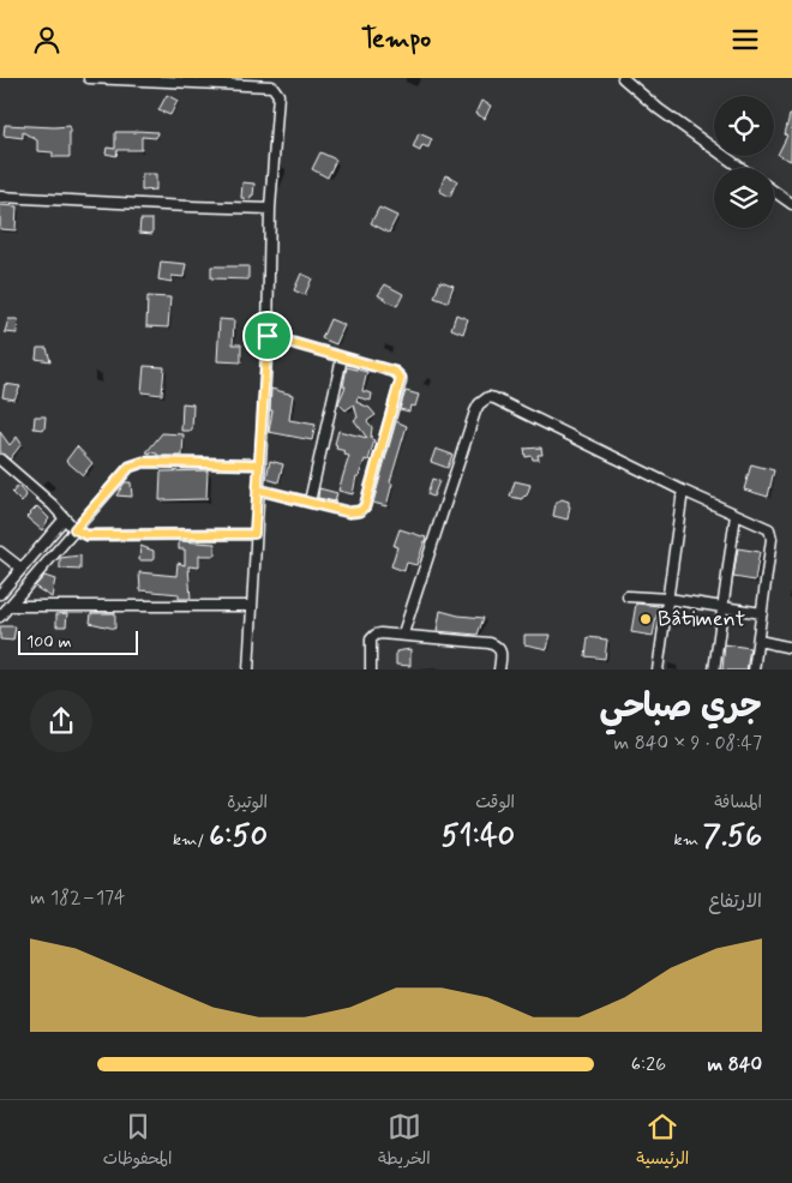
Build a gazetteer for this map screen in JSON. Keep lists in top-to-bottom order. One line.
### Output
{"places":["Bâtiment"],"scale_bar":"100 m","page":{"header":"Tempo","scale":"100 m","heading":["جري صباحي","08:47 · 9 × 840 m"],"stats":[["المسافة","7.56 km"],["الوقت","51:40"],["الوتيرة","6:50 /km"]],"chart":["الارتفاع","174–182 m"],"list":[{"name":"840 m","note":"6:26"}],"tabs":["الرئيسية","الخريطة","المحفوظات"]}}
